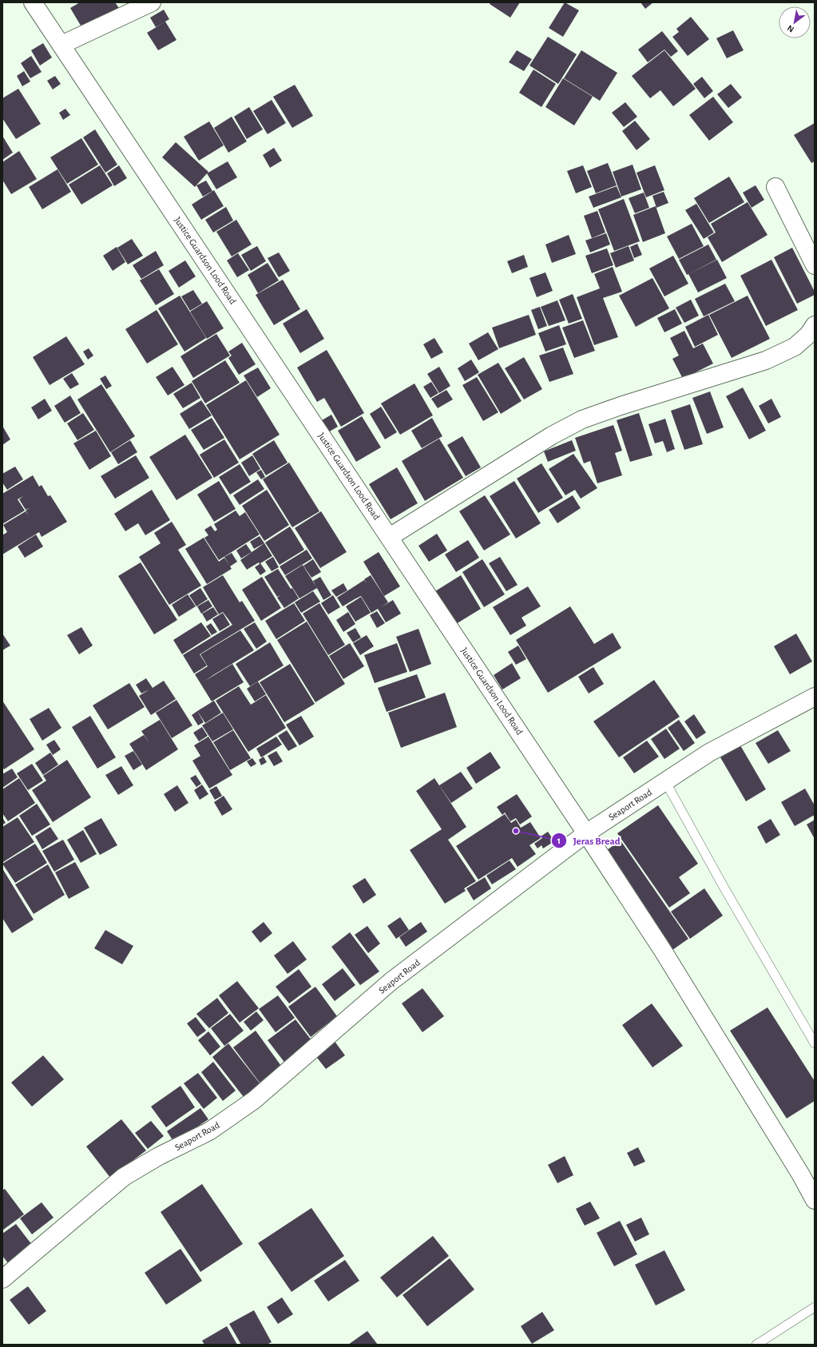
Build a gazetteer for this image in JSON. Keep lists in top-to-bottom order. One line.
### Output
{"streets":{"street":["Justice Guardson Lood Road","Seaport Road"]},"crossings":[["Justice Guardson Lood Road","Seaport Road"]],"places":["Jeras Bread"],"north":"bottom left"}
